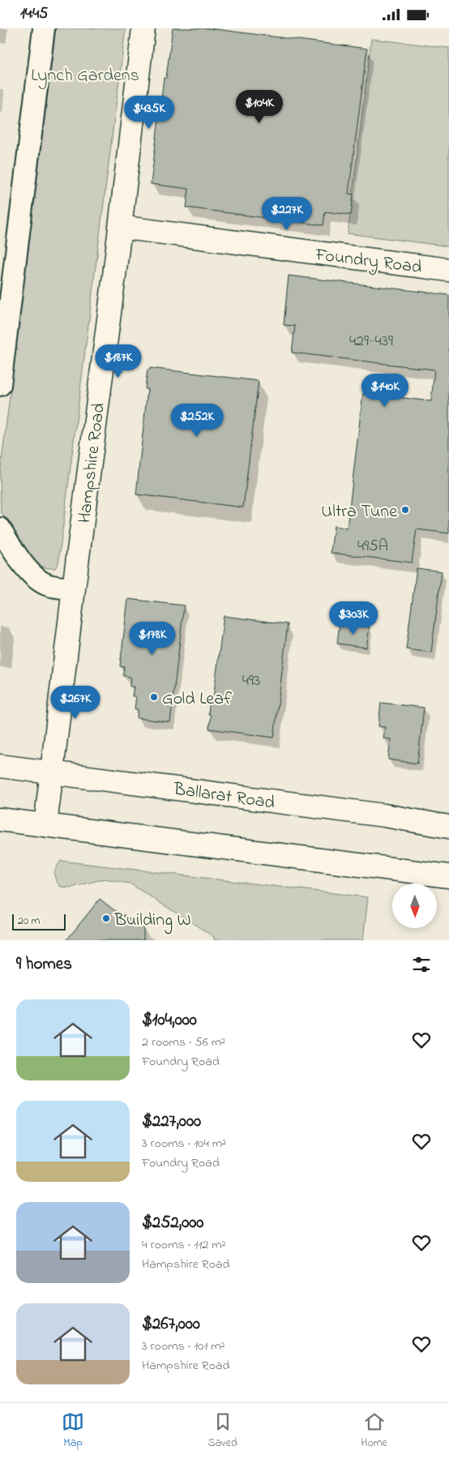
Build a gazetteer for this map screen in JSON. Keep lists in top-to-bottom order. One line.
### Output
{"streets":{"main road":["Foundry Road","Hampshire Road","Ballarat Road"]},"crossings":[["Foundry Road","Hampshire Road"],["Hampshire Road","Ballarat Road"]],"parks":["Lynch Gardens"],"places":["Ultra Tune","Gold Leaf","Building W"],"house_numbers":["429-439","495A","493"],"scale_bar":"20 m","north":"bottom","page":{"status":"14:45","price":["$104K","$435K","$227K","$187K","$140K","$252K","$303K","$178K","$267K"],"scale":"20 m","heading":"9 homes","list":[{"name":"$104,000","note":"2 rooms · 56 m² · Foundry Road"},{"name":"$227,000","note":"3 rooms · 104 m² · Foundry Road"},{"name":"$252,000","note":"4 rooms · 112 m² · Hampshire Road"},{"name":"$267,000","note":"3 rooms · 101 m² · Hampshire Road"}],"tabs":["Map","Saved","Home"]}}
